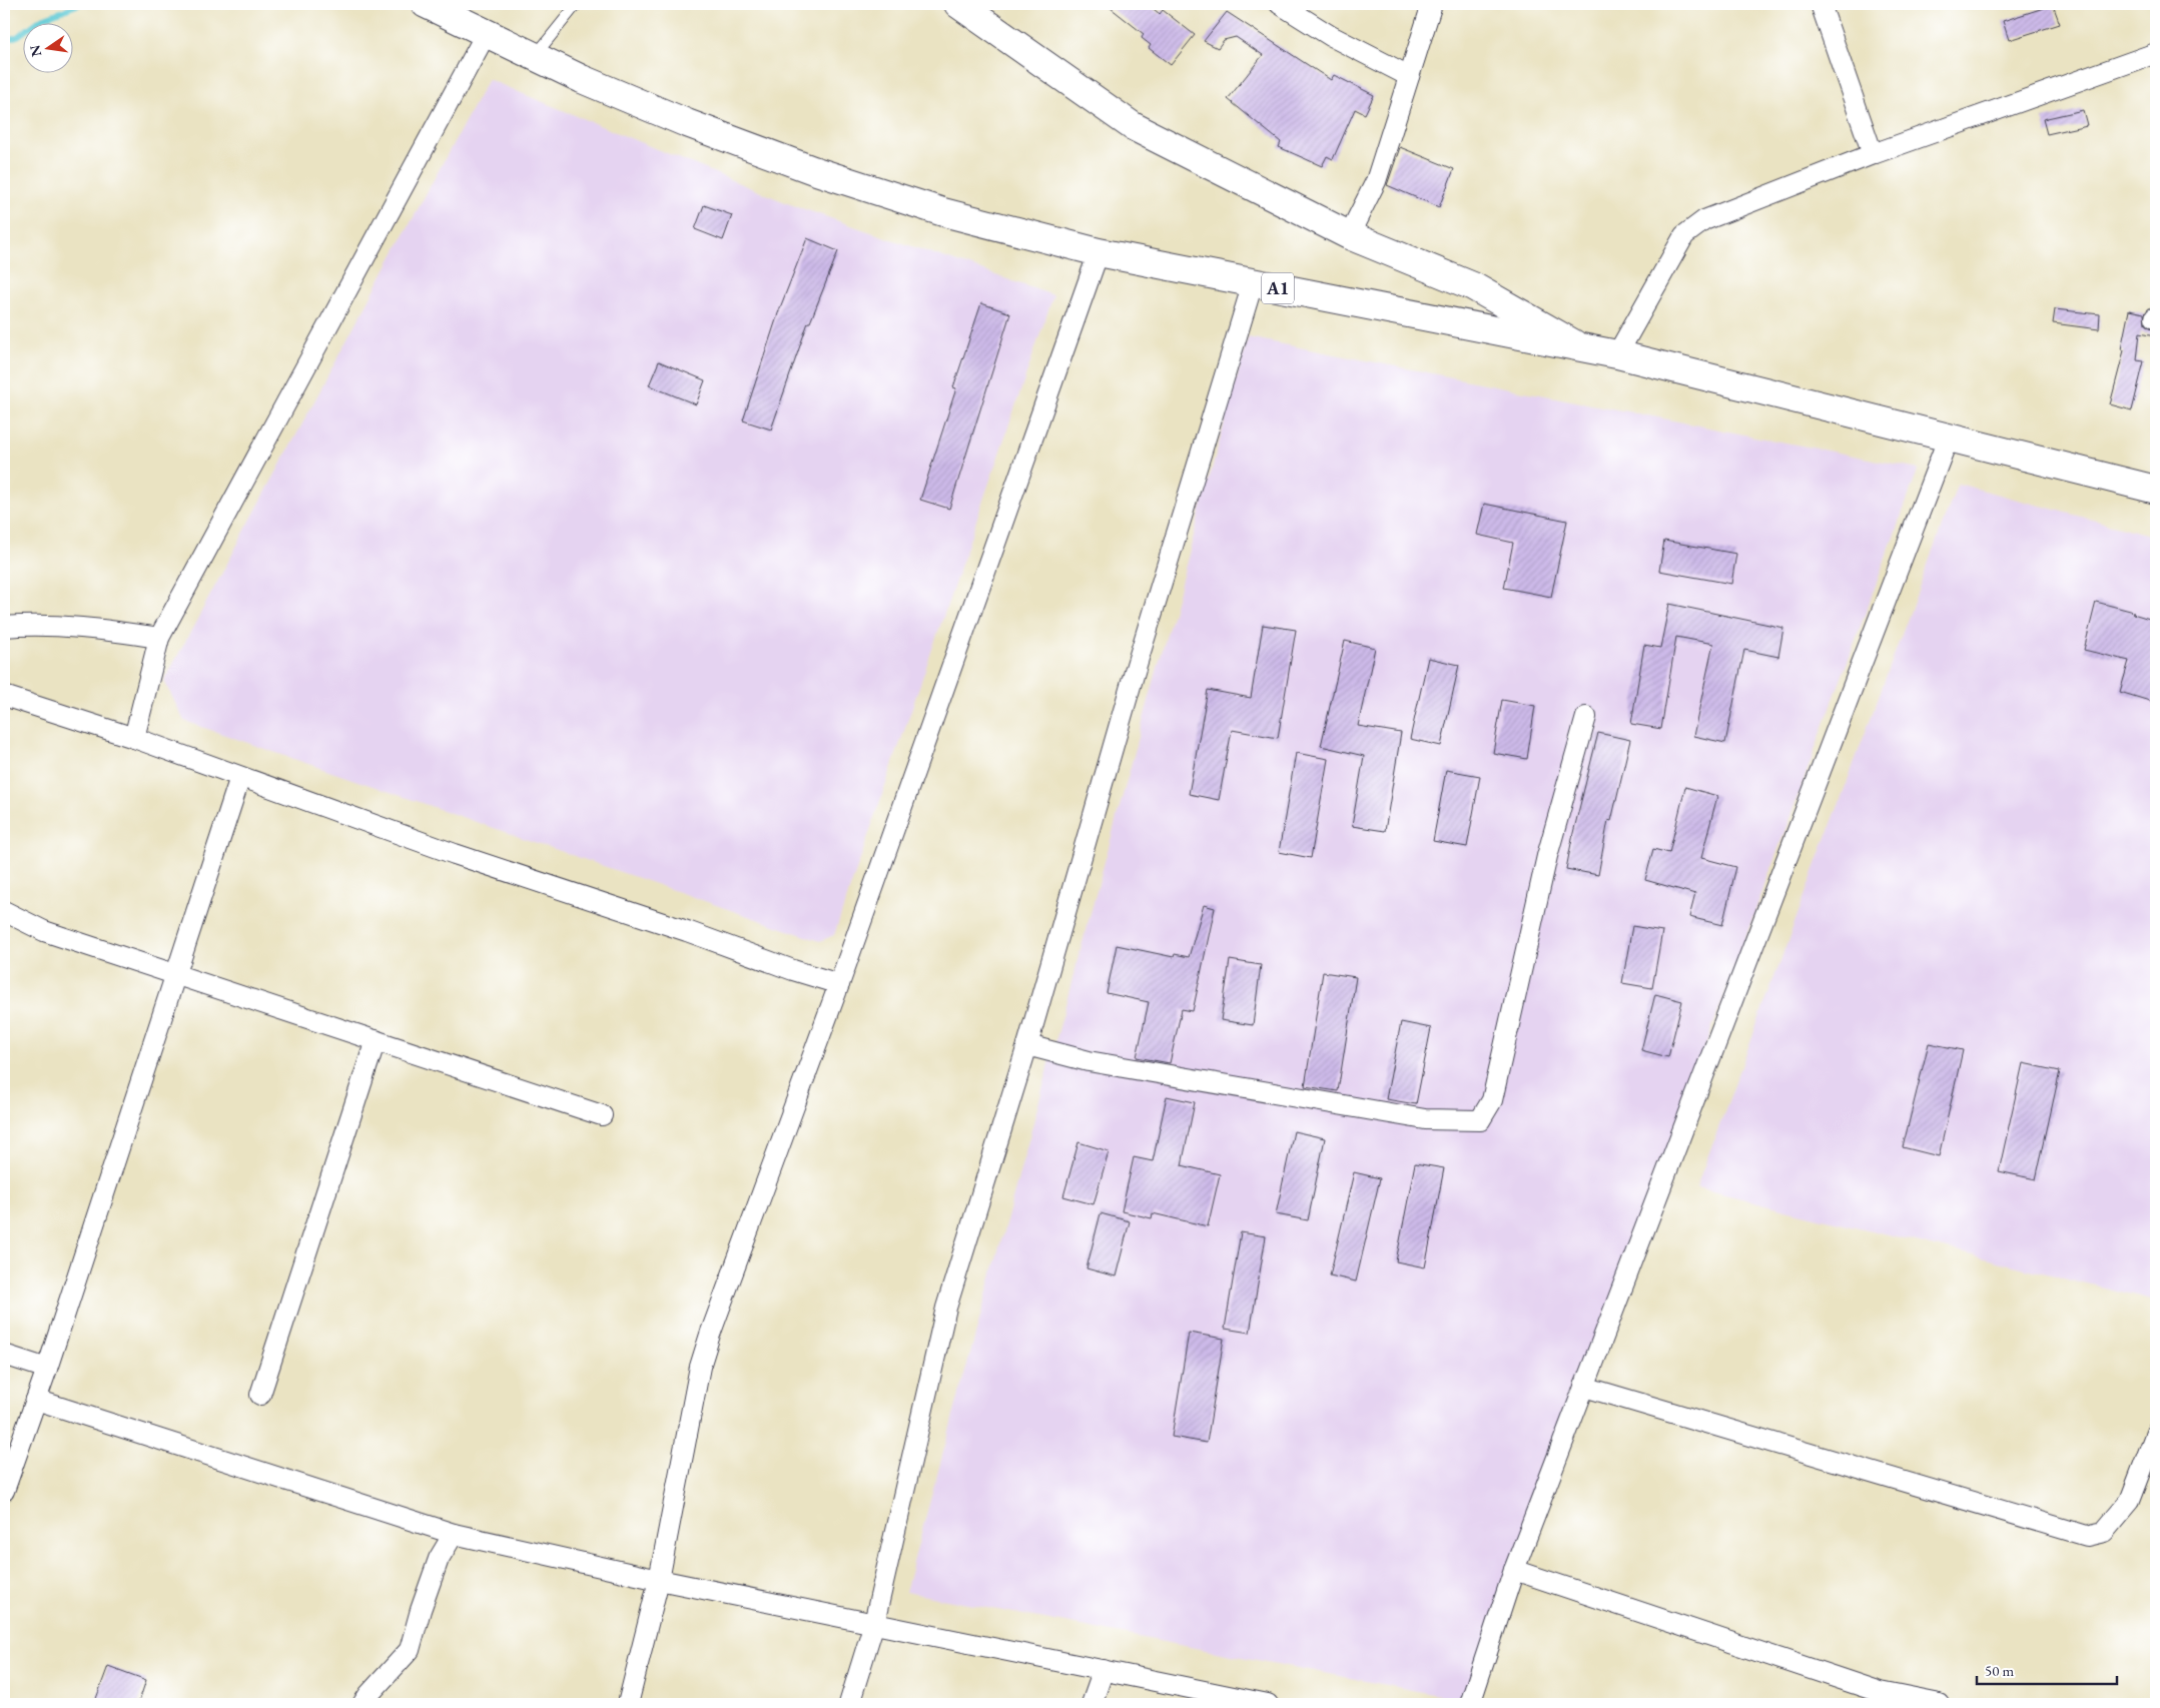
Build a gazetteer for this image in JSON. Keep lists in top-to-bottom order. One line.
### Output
{"streets":{"main road":["A1"]},"scale_bar":"50 m","north":"left"}
